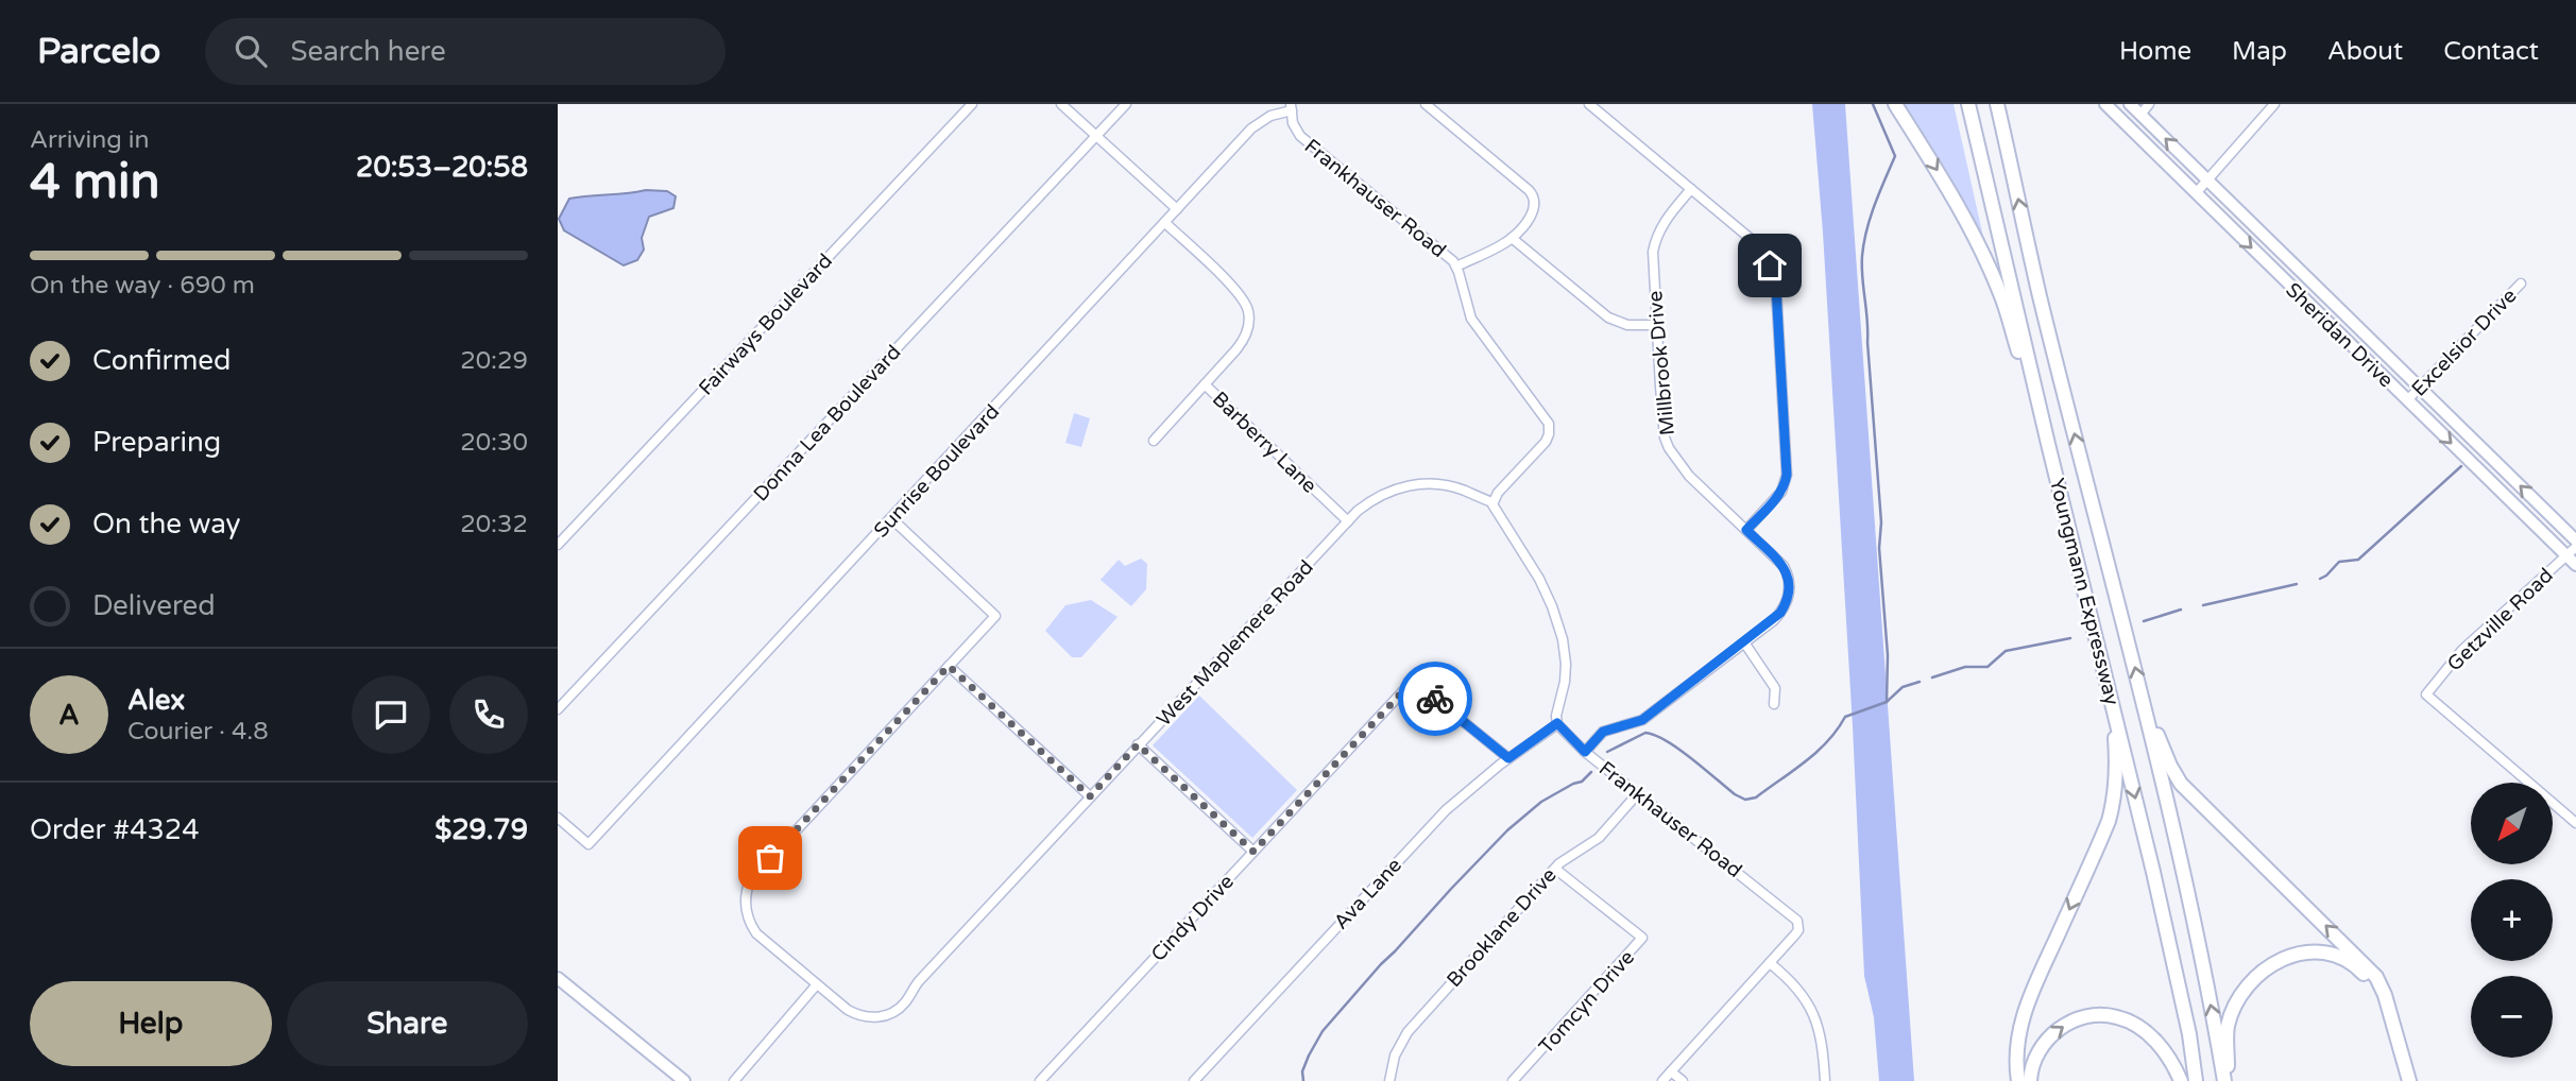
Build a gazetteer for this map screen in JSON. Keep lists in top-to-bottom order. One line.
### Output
{"streets":{"highway":["Youngmann Expressway"],"main road":["Sheridan Drive"],"street":["Frankhauser Road","Fairways Boulevard","Excelsior Drive","Millbrook Drive","Donna Lea Boulevard","Barberry Lane","Sunrise Boulevard","Getzville Road","West Maplemere Road","Ava Lane","Cindy Drive","Brooklane Drive","Tomcyn Drive"]},"crossings":[["Frankhauser Road","Millbrook Drive"],["Frankhauser Road","Sunrise Boulevard"],["Frankhauser Road","West Maplemere Road"],["Frankhauser Road","Ava Lane"],["Frankhauser Road","Brooklane Drive"],["Sheridan Drive","Excelsior Drive"],["Sheridan Drive","Getzville Road"],["Barberry Lane","Sunrise Boulevard"],["Barberry Lane","West Maplemere Road"],["Sunrise Boulevard","West Maplemere Road"],["Ava Lane","Cindy Drive"],["Brooklane Drive","Tomcyn Drive"]],"north":"bottom left","page":{"header":"Parcelo","search":"Search here","nav":["Home","Map","About","Contact"],"heading":["4 min","Arriving in","20:53–20:58"],"panel":["Alex","Courier · 4.8","Order #4324","$29.79"],"bar":"On the way · 690 m","list":[["Confirmed","20:29"],["Preparing","20:30"],["On the way","20:32"],"Delivered"],"round":"A","map_buttons":["+","−"],"buttons":["Help","Share"]}}
